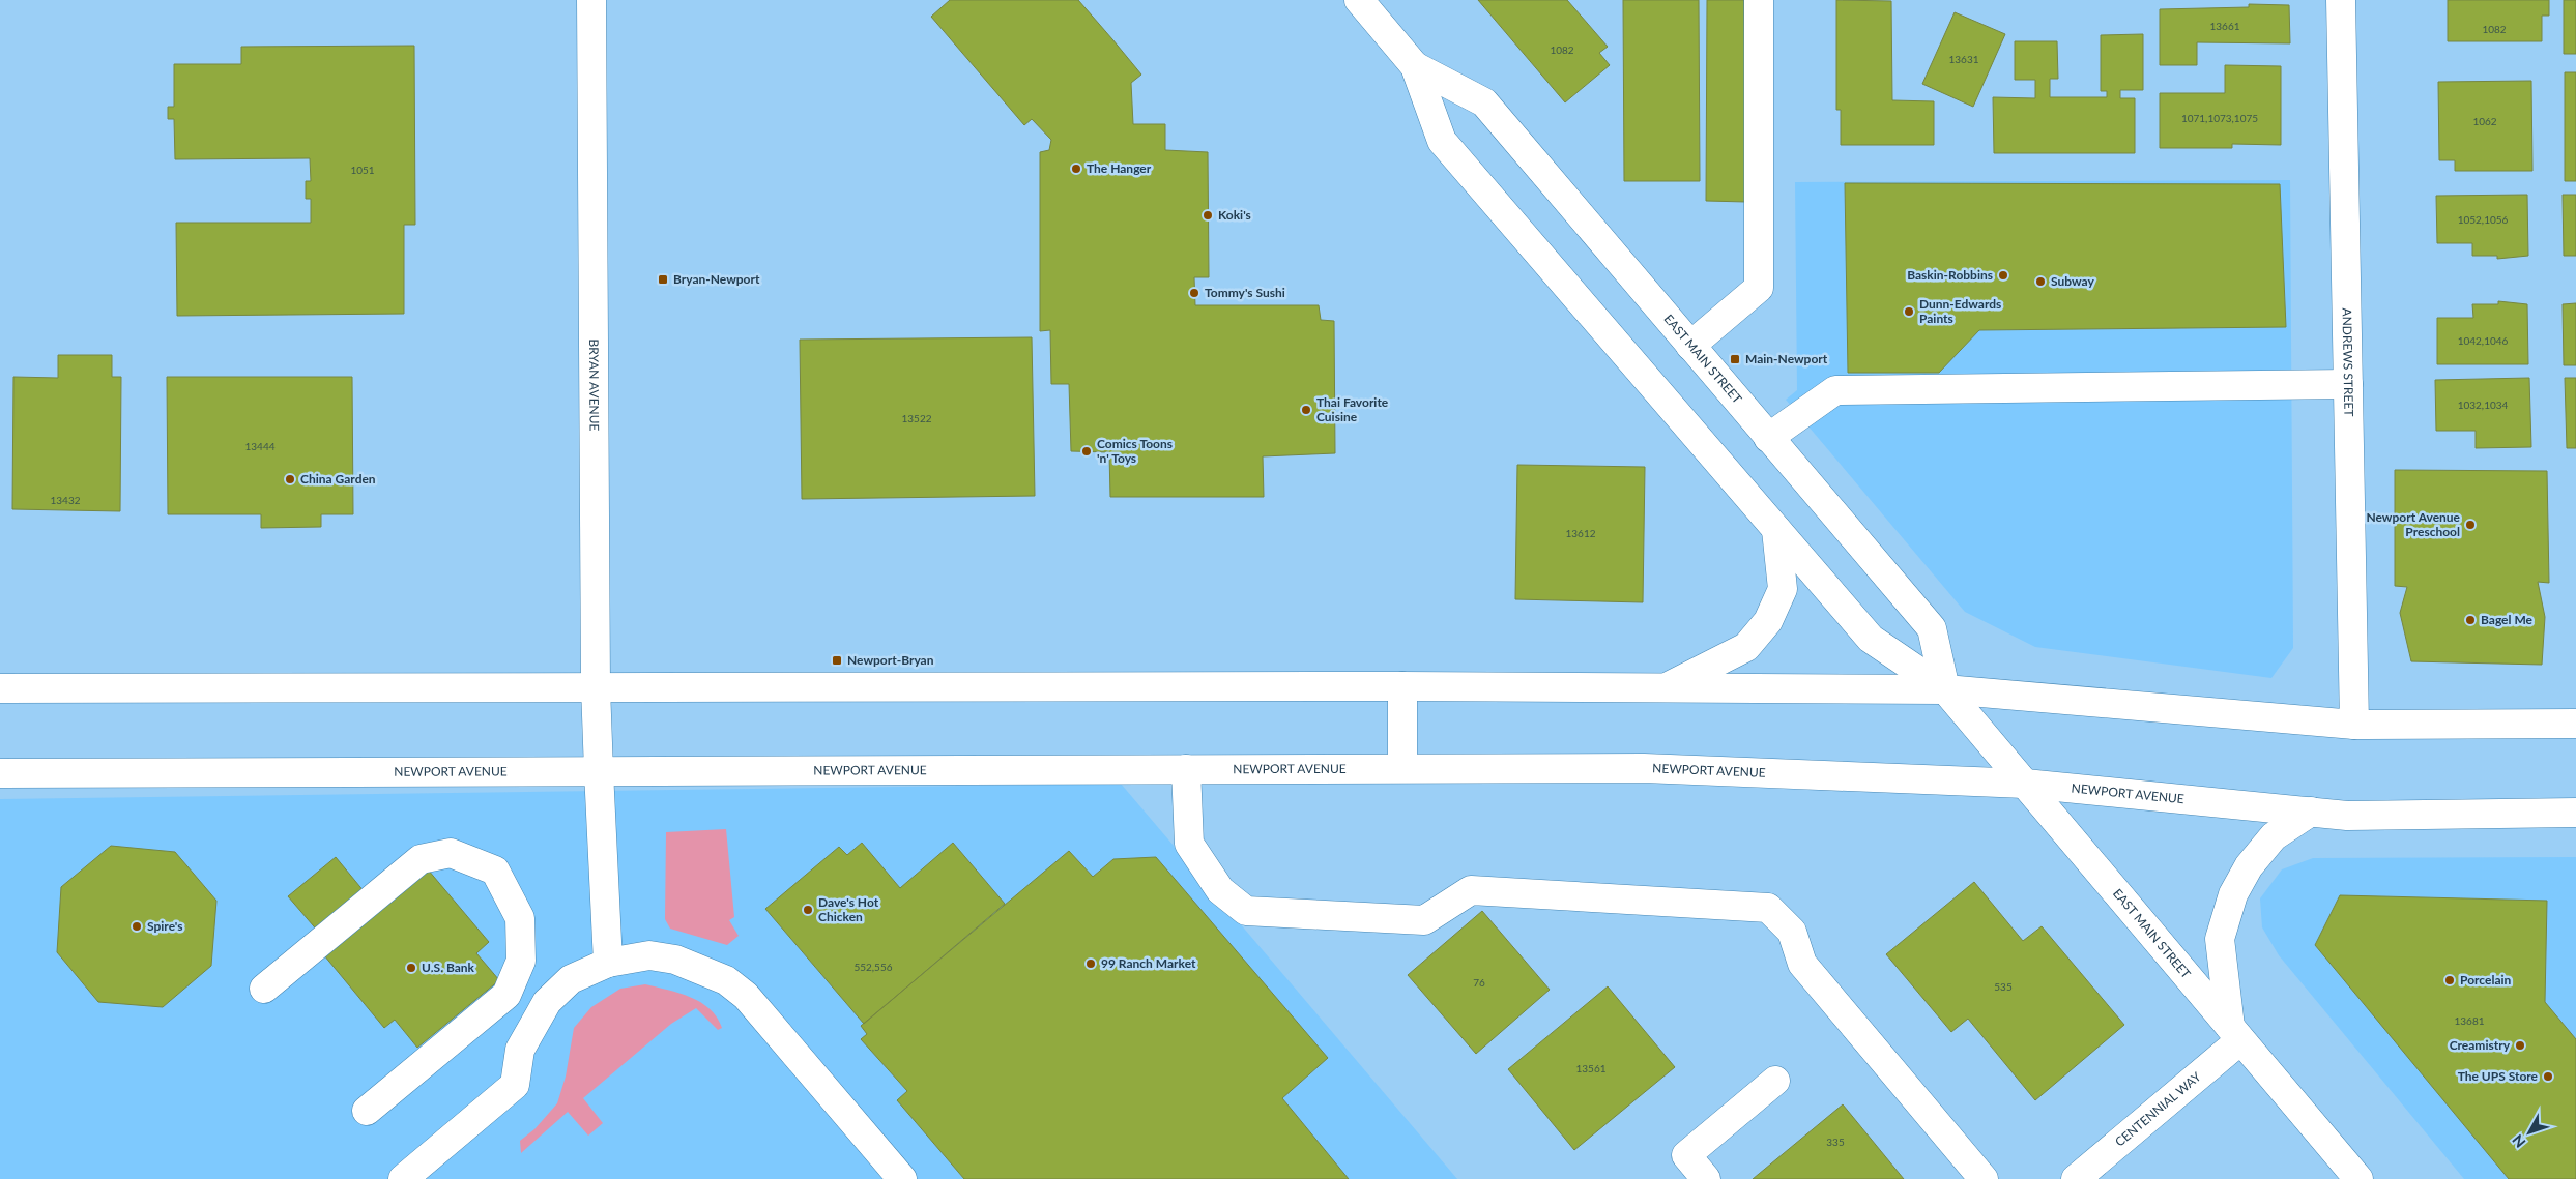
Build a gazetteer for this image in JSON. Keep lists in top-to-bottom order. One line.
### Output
{"streets":{"main road":["EAST MAIN STREET","ANDREWS STREET","BRYAN AVENUE","NEWPORT AVENUE","CENTENNIAL WAY"]},"crossings":[["EAST MAIN STREET","NEWPORT AVENUE"],["EAST MAIN STREET","CENTENNIAL WAY"],["BRYAN AVENUE","NEWPORT AVENUE"]],"places":{"other":["The Hanger","Koki's","Baskin-Robbins","Subway","Tommy's Sushi","Dunn-Edwards Paints","Thai Favorite Cuisine","Comics Toons 'n' Toys","China Garden","Newport Avenue Preschool","Bagel Me","Dave's Hot Chicken","Spire's","99 Ranch Market","U.S. Bank","Porcelain","Creamistry","The UPS Store"],"transit":["Bryan-Newport","Main-Newport","Newport-Bryan"]},"house_numbers":["13661","1082","1082","13631","1071,1073,1075","1062","1051","1052,1056","1042,1046","1032,1034","13522","13444","13432","13612","552,556","76","535","13681","13561","335"],"north":"bottom left"}
